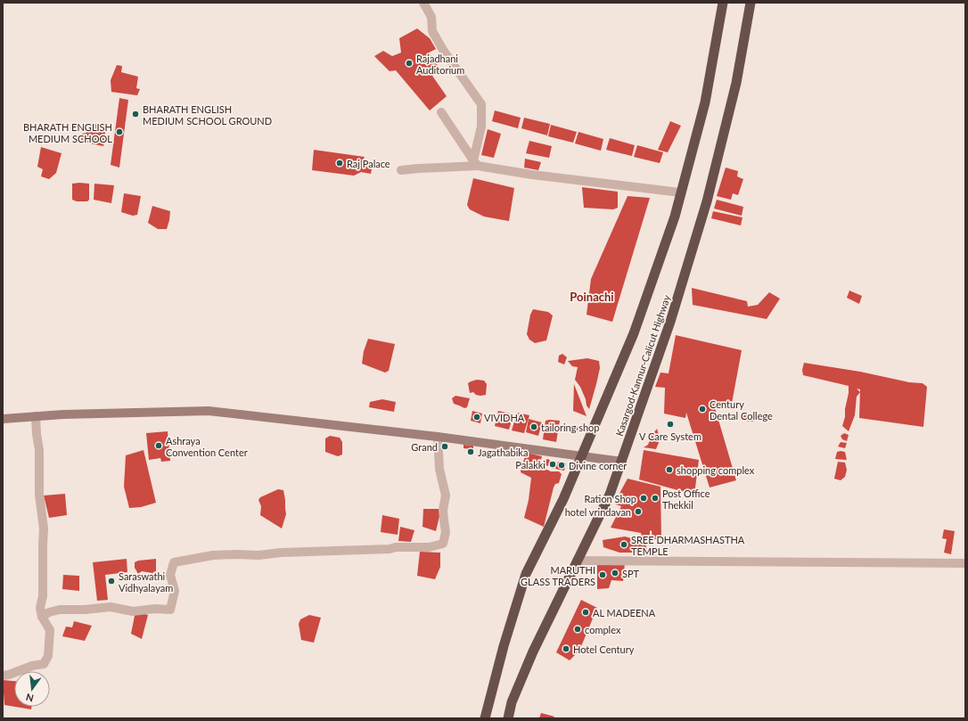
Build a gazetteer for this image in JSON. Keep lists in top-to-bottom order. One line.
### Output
{"streets":{"highway":["Kasargod-Kannur-Calicut Highway"]},"districts":["Poinachi"],"places":["Rajadhani Auditorium","BHARATH ENGLISH MEDIUM SCHOOL GROUND","BHARATH ENGLISH MEDIUM SCHOOL","Raj Palace","Century Dental College","VIVIDHA","V Care System","tailoring shop","Ashraya Convention Center","Grand","Jagathabika","Palakki","Divine corner","shopping complex","Ration Shop","Post Office Thekkil","hotel vrindavan","SREE DHARMASHASTHA TEMPLE","SPT","MARUTHI GLASS TRADERS","Saraswathi Vidhyalayam","AL MADEENA","complex","Hotel Century"],"north":"bottom"}
